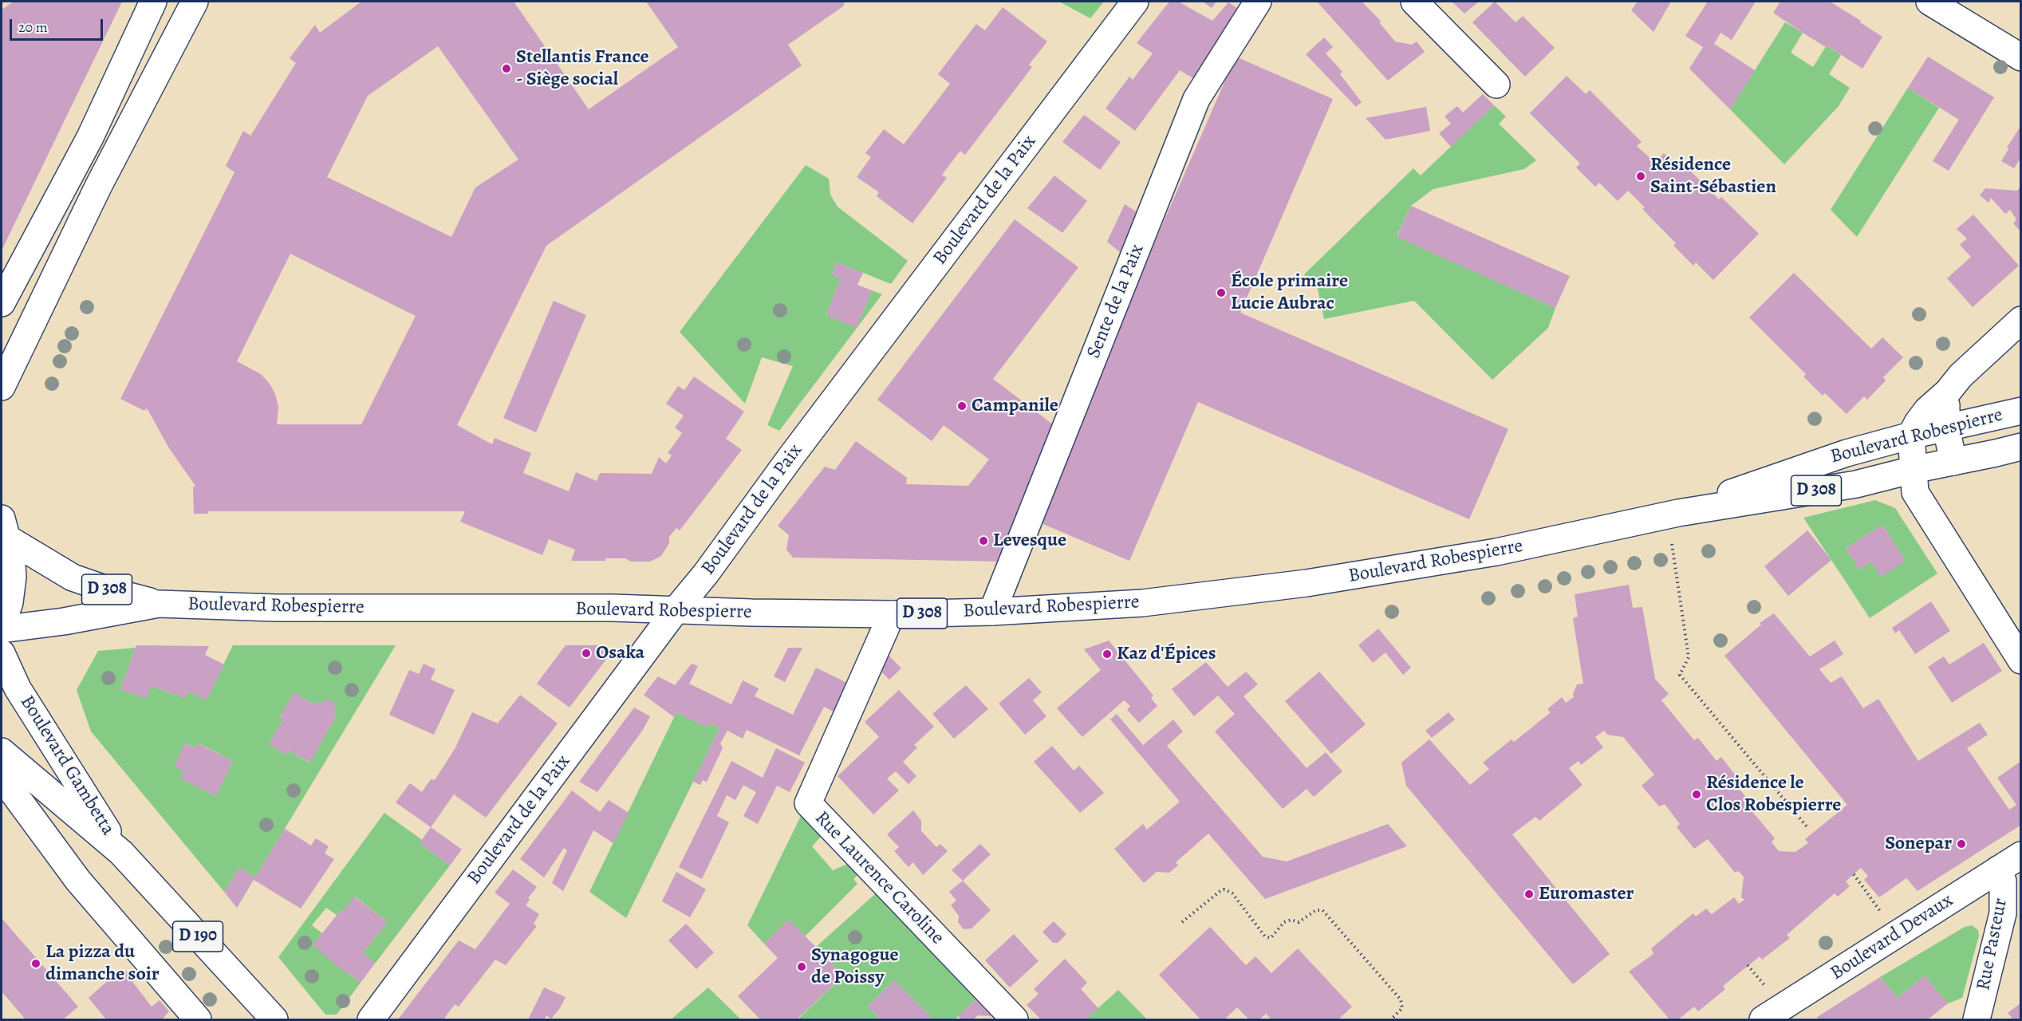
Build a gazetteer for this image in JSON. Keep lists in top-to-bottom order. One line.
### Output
{"streets":{"street":["Boulevard de la Paix","Sente de la Paix","Boulevard Robespierre","D 308","Boulevard Gambetta","Rue Laurence Caroline","D 190","Boulevard Devaux","Rue Pasteur"]},"crossings":[["Boulevard de la Paix","Boulevard Robespierre"],["Sente de la Paix","Boulevard Robespierre"],["Boulevard Robespierre","Rue Laurence Caroline"],["Boulevard Devaux","Rue Pasteur"]],"places":["Stellantis France - Siège social","Résidence Saint-Sébastien","École primaire Lucie Aubrac","Campanile","Levesque","Osaka","Kaz d'Épices","Résidence le Clos Robespierre","Sonepar","Euromaster","La pizza du dimanche soir","Synagogue de Poissy"],"scale_bar":"20 m"}
